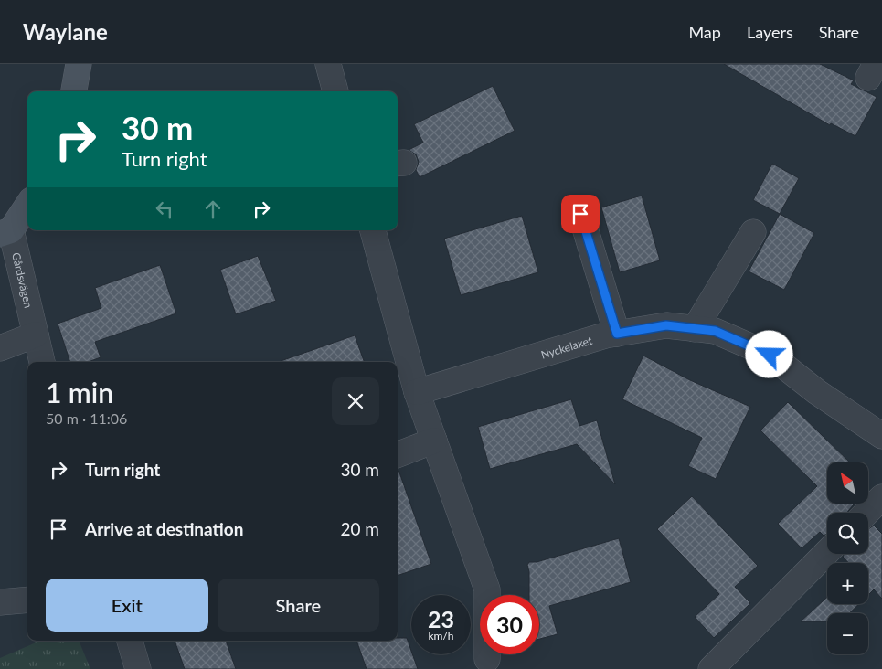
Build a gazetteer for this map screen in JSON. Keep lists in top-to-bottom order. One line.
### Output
{"streets":{"street":["Gårdsvägen","Nyckelaxet"]},"north":"top left","page":{"header":"Waylane","nav":["Map","Layers","Share"],"turn":["30 m","Turn right"],"heading":["1 min","50 m · 11:06"],"list":[{"name":"Turn right","value":"30 m"},{"name":"Arrive at destination","value":"20 m"}],"map_buttons":["+","−"],"buttons":["Exit","Share"],"speed":"23 km/h","limit":"30"}}
